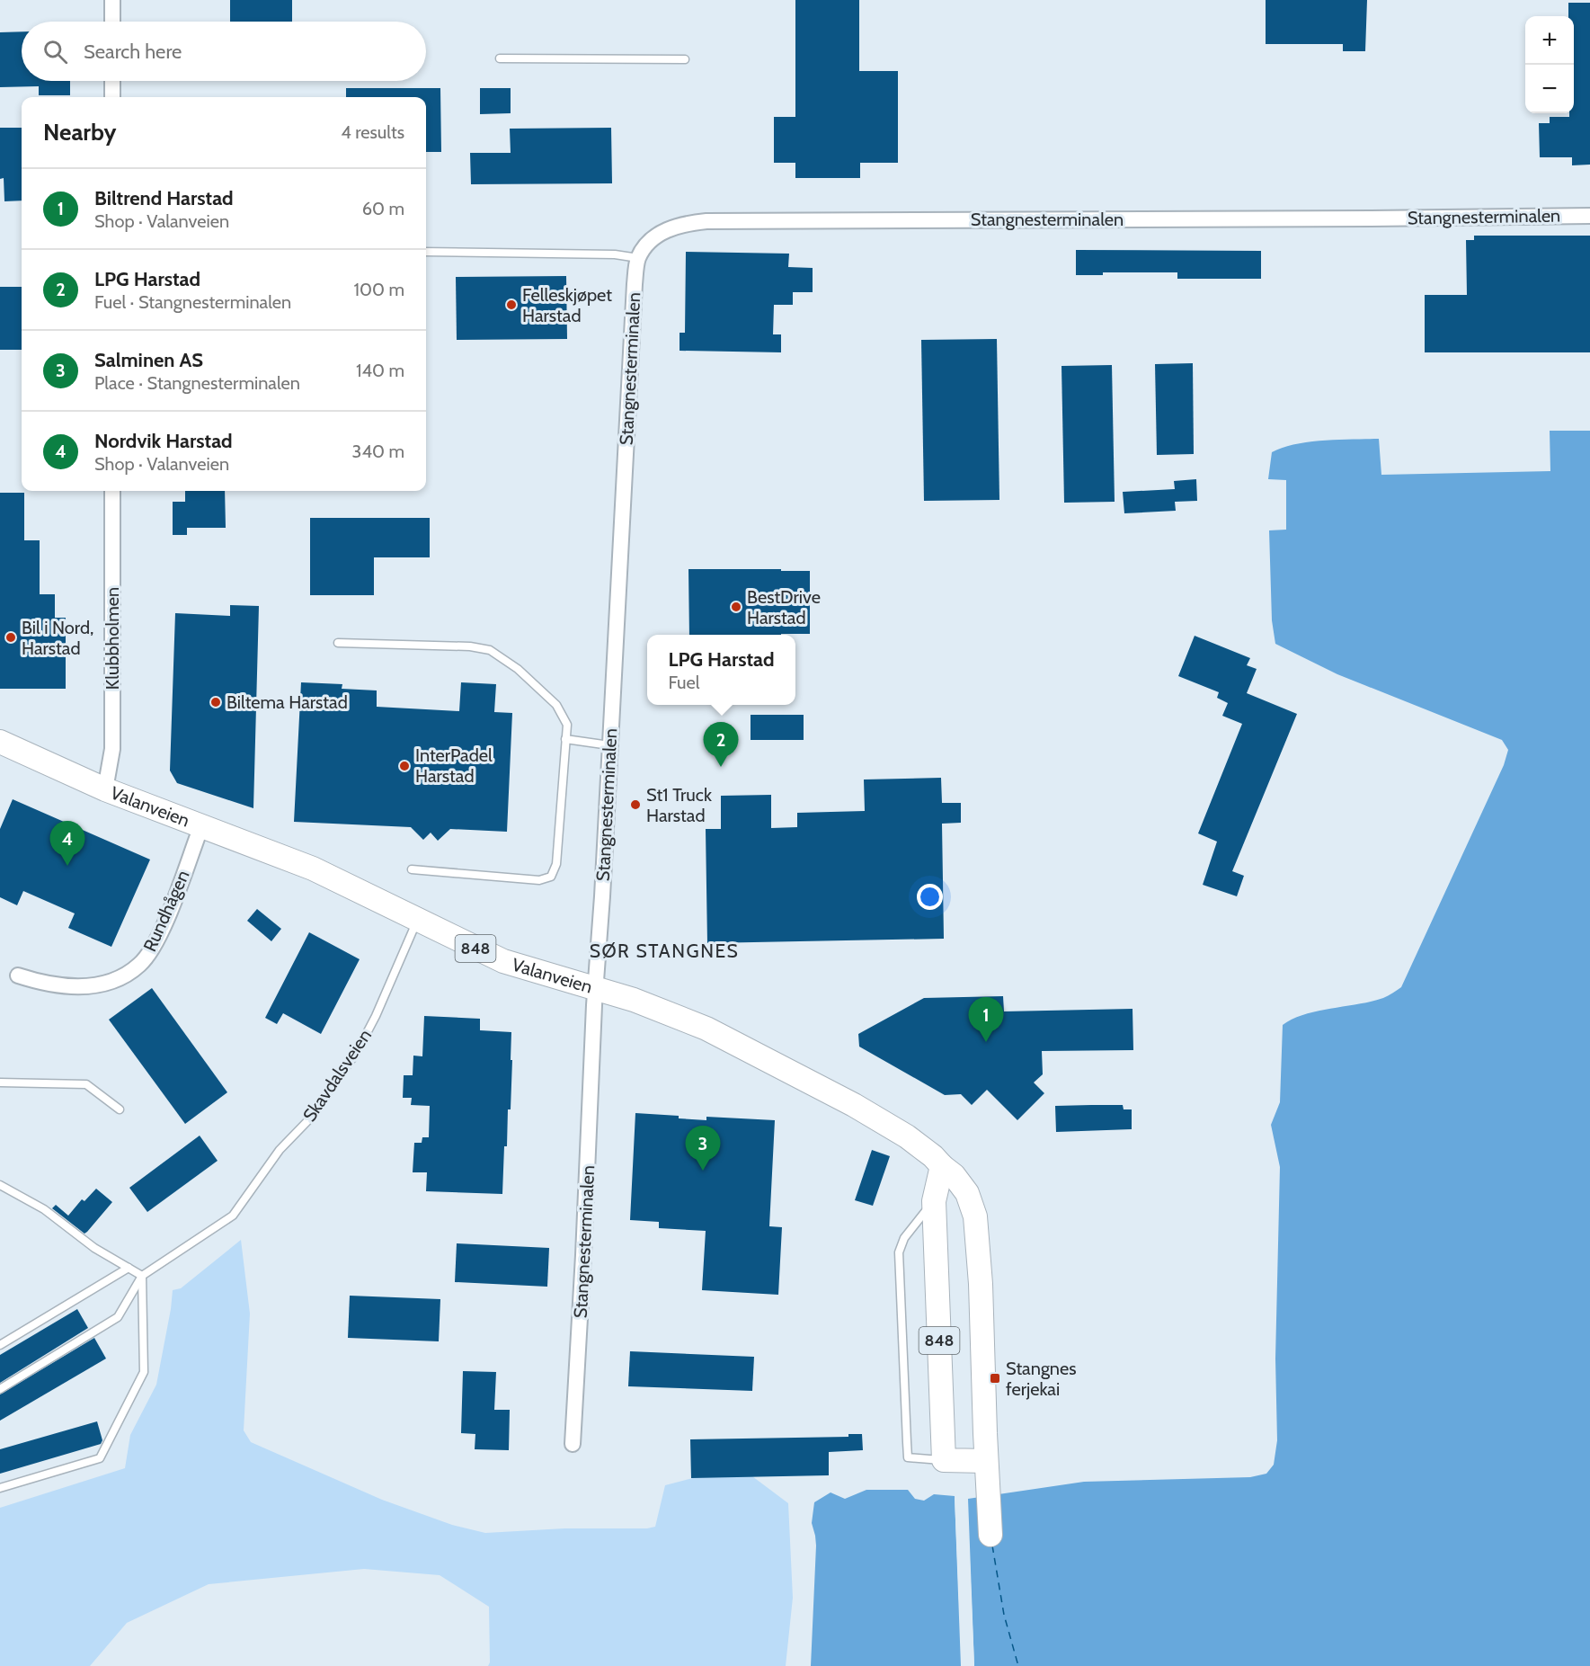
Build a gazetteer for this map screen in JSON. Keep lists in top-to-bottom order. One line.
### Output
{"streets":{"main road":["Valanveien","848"],"street":["Stangnesterminalen","Klubbholmen","Rundhågen"],"lane":["Skavdalsveien"]},"crossings":[["Stangnesterminalen","Valanveien"],["Klubbholmen","Valanveien"],["Valanveien","Rundhågen"],["Valanveien","848"],["Valanveien","Skavdalsveien"]],"districts":["SØR STANGNES"],"places":{"other":["Felleskjøpet Harstad","BestDrive Harstad","Bil i Nord, Harstad","Biltema Harstad","InterPadel Harstad","St1 Truck Harstad"],"transit":["Stangnes ferjekai"]},"page":{"map_buttons":["+","−"],"search":"Search here","heading":["Nearby","4 results"],"list":[{"mark":"1","name":"Biltrend Harstad","note":"Shop · Valanveien","value":"60 m"},{"mark":"2","name":"LPG Harstad","note":"Fuel · Stangnesterminalen","value":"100 m"},{"mark":"3","name":"Salminen AS","note":"Place · Stangnesterminalen","value":"140 m"},{"mark":"4","name":"Nordvik Harstad","note":"Shop · Valanveien","value":"340 m"}],"popup":["LPG Harstad","Fuel"],"pins":["2","4","1","3"]}}
